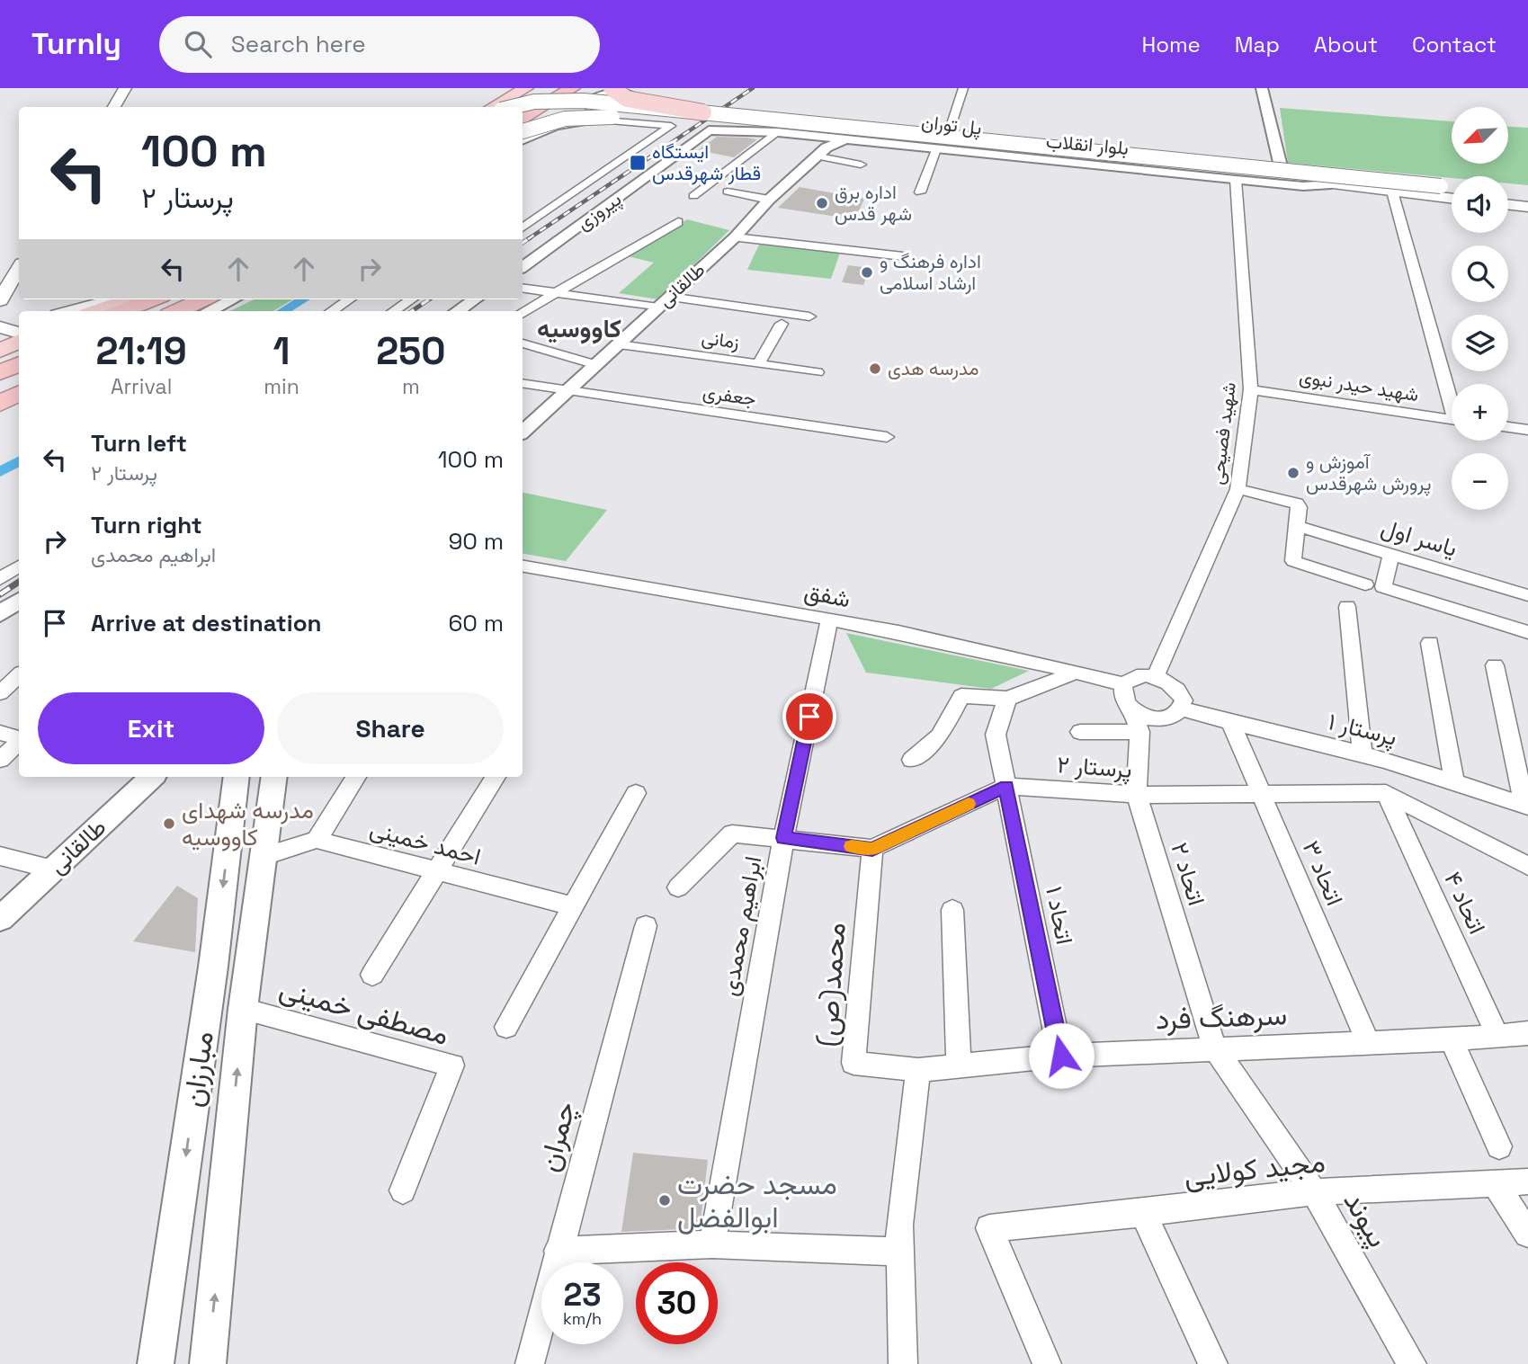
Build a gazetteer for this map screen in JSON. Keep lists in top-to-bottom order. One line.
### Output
{"streets":{"main road":["پل توران","بلوار انقلاب"],"street":["پیروزی","طالقانی","زمانی","شهید حیدر نبوی","جعفری","شهید فصیحی","یاسر اول","شفق","پرستار ۱","پرستار ۲","احمد خمینی","اتحاد ۳","اتحاد ۲","اتحاد ۴","اتحاد ۱","ابراهیم محمدی","محمد(ص)","مصطفی خمینی","سرهنگ فرد","مبارزان","چمران","مجید کولایی","پیوند"]},"crossings":[["پل توران","بلوار انقلاب"],["بلوار انقلاب","پیروزی"],["بلوار انقلاب","طالقانی"],["بلوار انقلاب","شهید فصیحی"],["طالقانی","زمانی"],["طالقانی","جعفری"],["شهید حیدر نبوی","شهید فصیحی"],["شهید فصیحی","شفق"],["شهید فصیحی","پرستار ۱"],["شهید فصیحی","اتحاد ۲"],["شفق","پرستار ۱"],["شفق","اتحاد ۲"],["شفق","ابراهیم محمدی"],["پرستار ۱","اتحاد ۳"],["پرستار ۱","اتحاد ۲"],["پرستار ۲","اتحاد ۳"],["پرستار ۲","اتحاد ۲"],["پرستار ۲","اتحاد ۴"],["پرستار ۲","اتحاد ۱"],["پرستار ۲","محمد(ص)"],["اتحاد ۳","سرهنگ فرد"],["اتحاد ۲","سرهنگ فرد"],["اتحاد ۲","پیوند"],["اتحاد ۴","سرهنگ فرد"],["اتحاد ۱","سرهنگ فرد"],["محمد(ص)","سرهنگ فرد"],["مصطفی خمینی","مبارزان"],["سرهنگ فرد","پیوند"],["مجید کولایی","پیوند"]],"districts":["کاووسیه"],"places":{"transit":["ایستگاه قطار شهرقدس"],"other":["اداره برق شهر قدس","اداره فرهنگ و ارشاد اسلامی","مدرسه هدی","آموزش و پرورش شهرقدس","مدرسه شهدای کاووسیه","مسجد حضرت ابوالفضل"]},"north":"bottom left","page":{"header":"Turnly","search":"Search here","nav":["Home","Map","About","Contact"],"map_buttons":["+","−"],"turn":["100 m","پرستار ۲"],"eta":["21:19","Arrival","1","min","250","m"],"list":[{"name":"Turn left","note":"پرستار ۲","value":"100 m"},{"name":"Turn right","note":"ابراهیم محمدی","value":"90 m"},{"name":"Arrive at destination","value":"60 m"}],"buttons":["Exit","Share"],"speed":"23 km/h","limit":"30"}}
